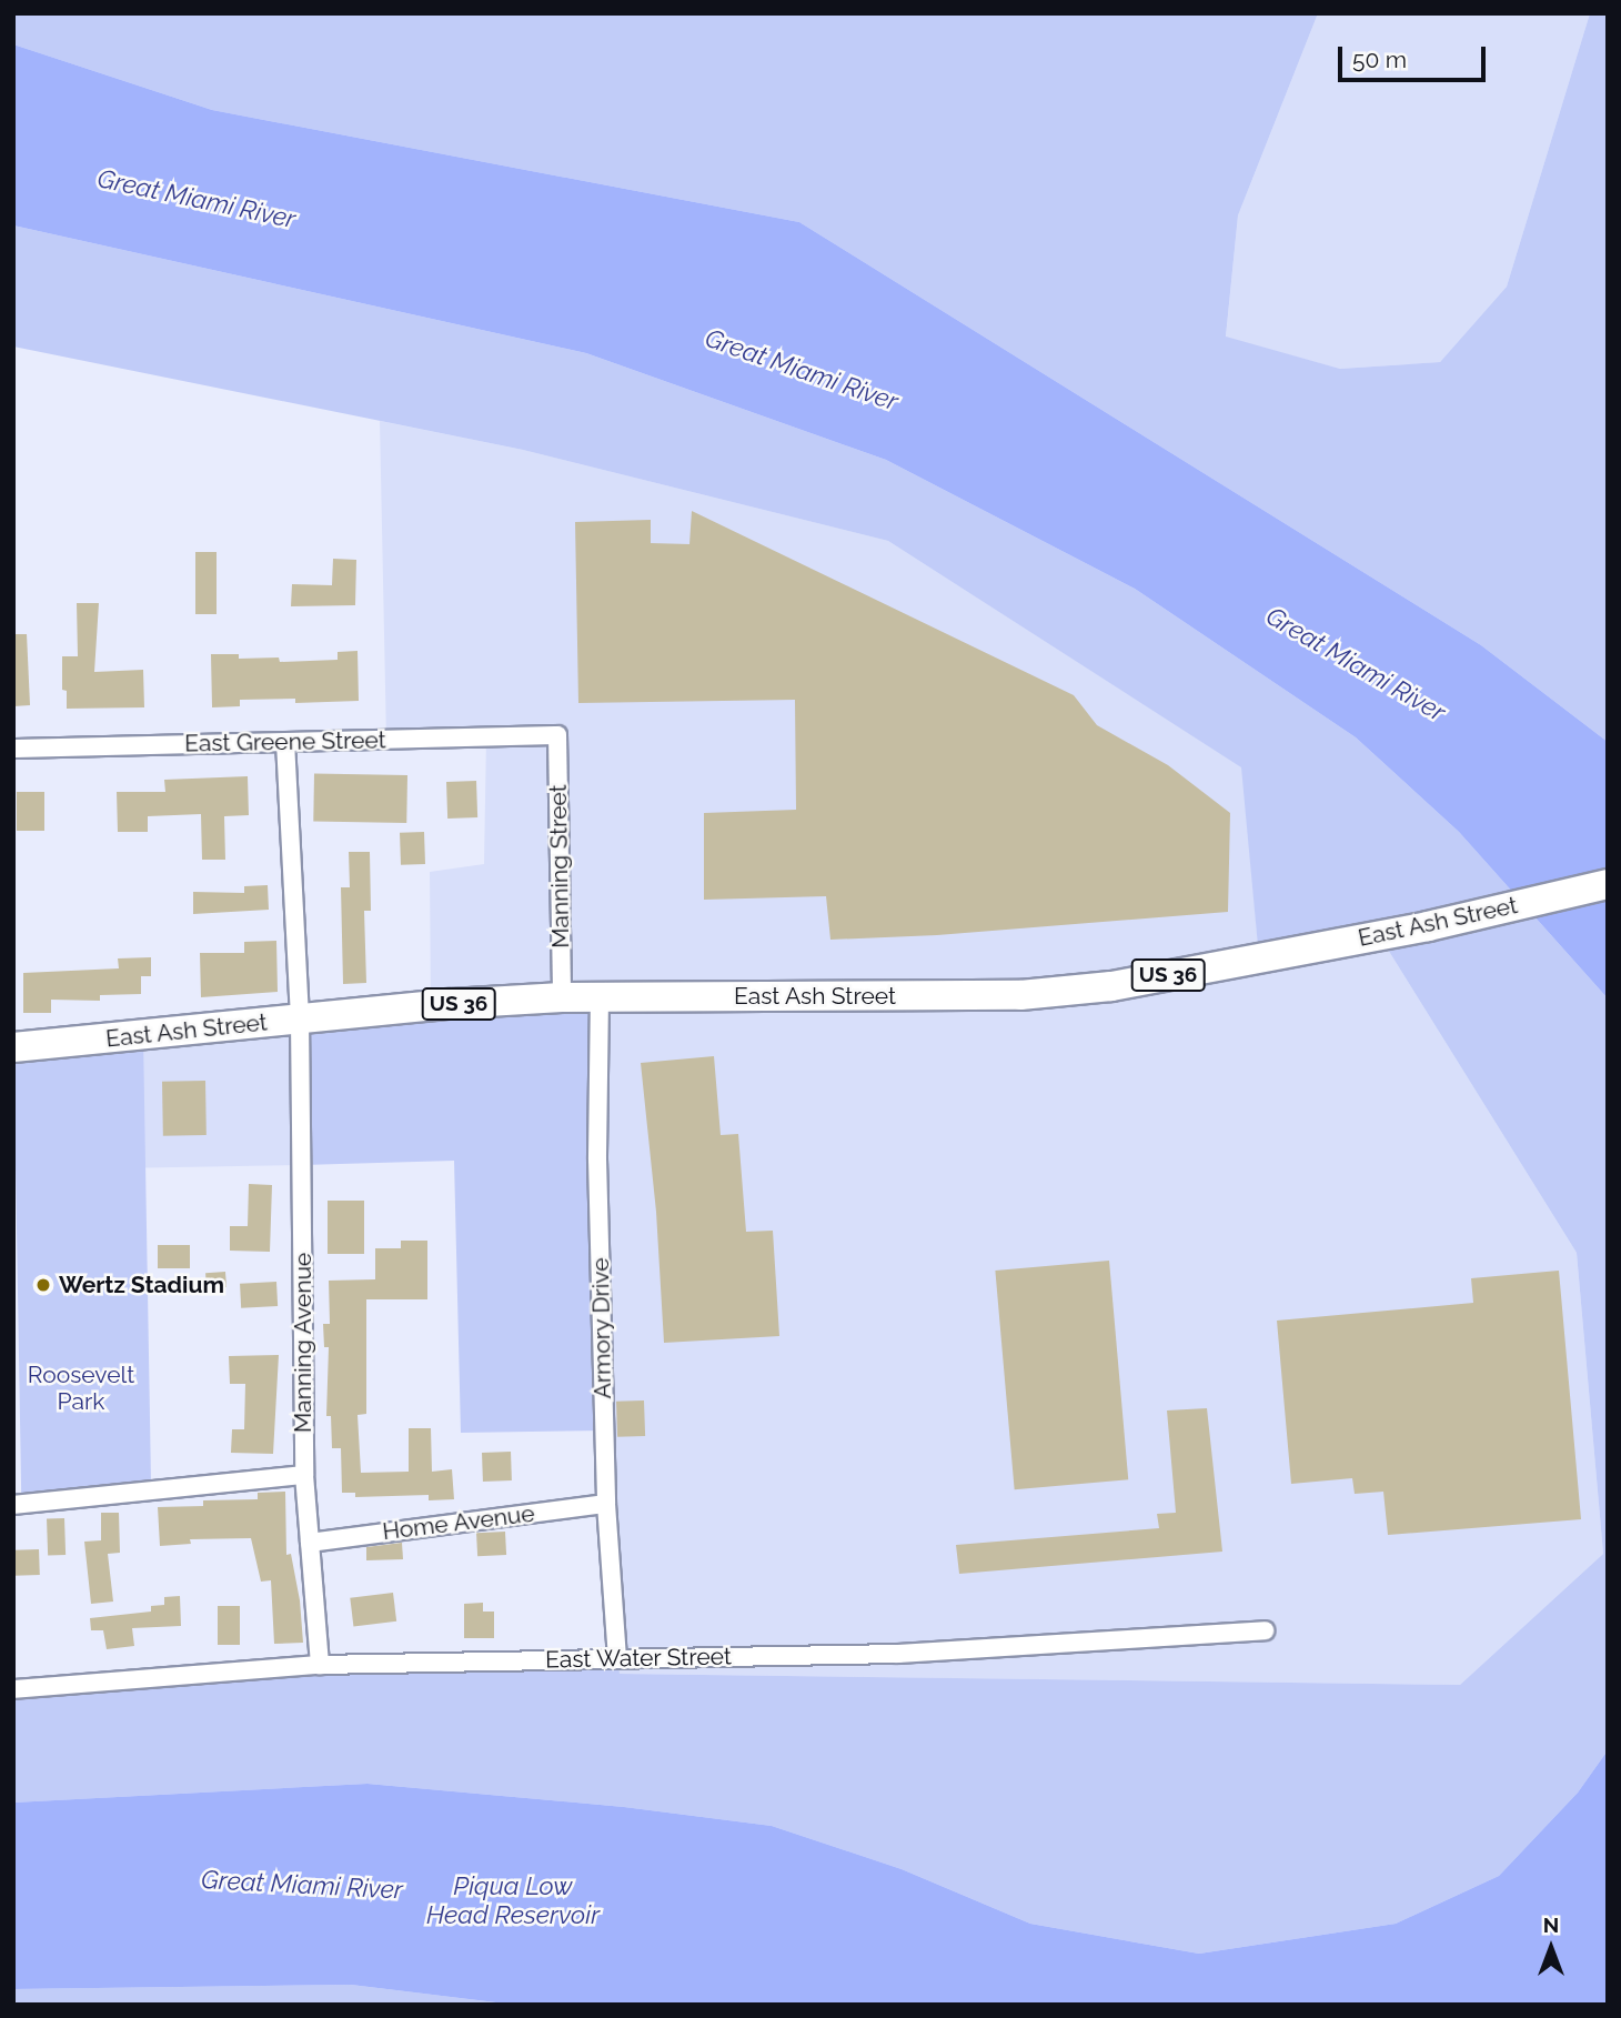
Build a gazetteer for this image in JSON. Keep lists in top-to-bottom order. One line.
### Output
{"streets":{"main road":["East Ash Street","US 36"],"street":["East Greene Street","Manning Street","Armory Drive","Manning Avenue","Home Avenue","East Water Street"]},"crossings":[["East Greene Street","Manning Street"],["East Greene Street","Manning Avenue"],["Manning Street","East Ash Street"],["East Ash Street","Armory Drive"],["East Ash Street","Manning Avenue"],["Armory Drive","Home Avenue"],["Armory Drive","East Water Street"],["Manning Avenue","Home Avenue"],["Manning Avenue","East Water Street"]],"water":["Great Miami River","Piqua Low Head Reservoir"],"parks":["Roosevelt Park"],"places":["Wertz Stadium"],"scale_bar":"50 m","north":"top"}
